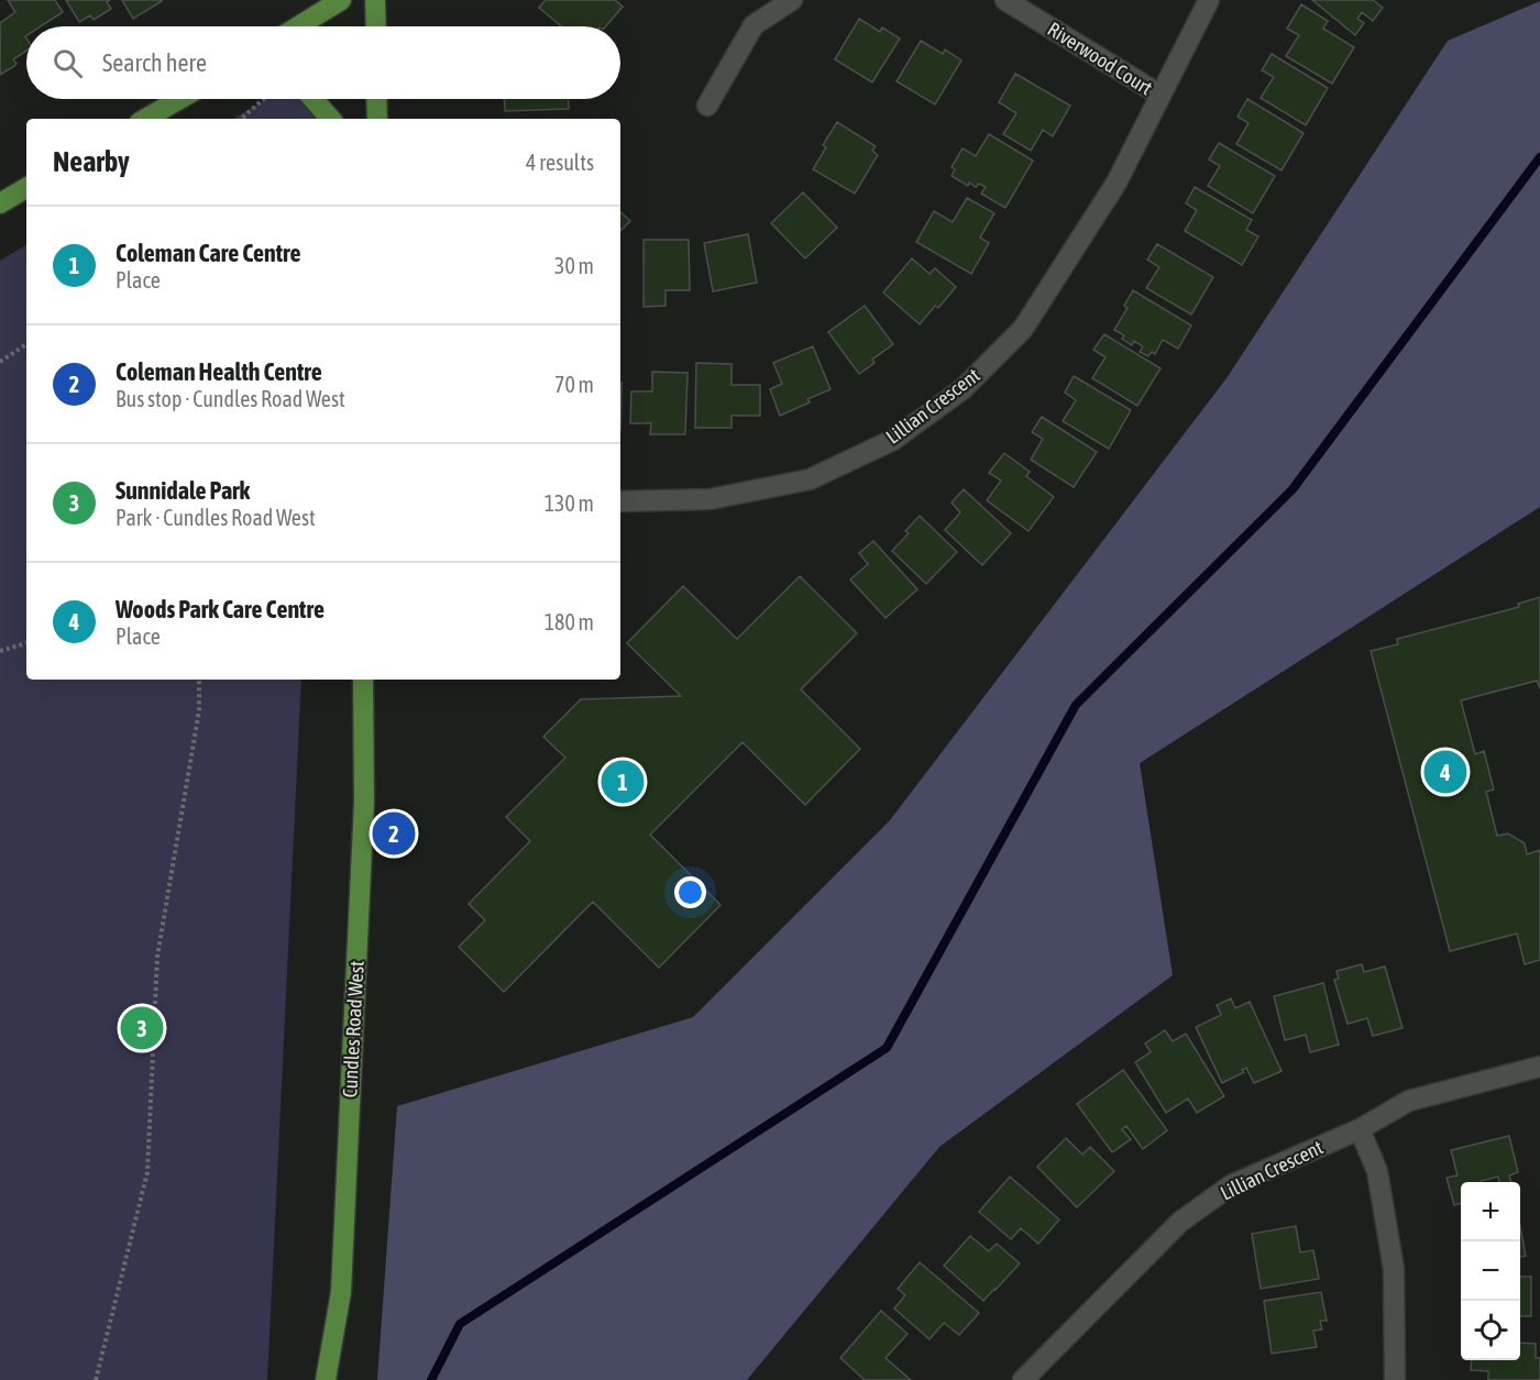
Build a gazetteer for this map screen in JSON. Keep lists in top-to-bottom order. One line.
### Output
{"streets":{"main road":["Cundles Road West"],"street":["Riverwood Court","Lillian Crescent"]},"crossings":[["Riverwood Court","Lillian Crescent"]],"page":{"search":"Search here","heading":["Nearby","4 results"],"list":[{"mark":"1","name":"Coleman Care Centre","note":"Place","value":"30 m"},{"mark":"2","name":"Coleman Health Centre","note":"Bus stop · Cundles Road West","value":"70 m"},{"mark":"3","name":"Sunnidale Park","note":"Park · Cundles Road West","value":"130 m"},{"mark":"4","name":"Woods Park Care Centre","note":"Place","value":"180 m"}],"pins":["4","1","2","3"],"map_buttons":["+","−"]}}
